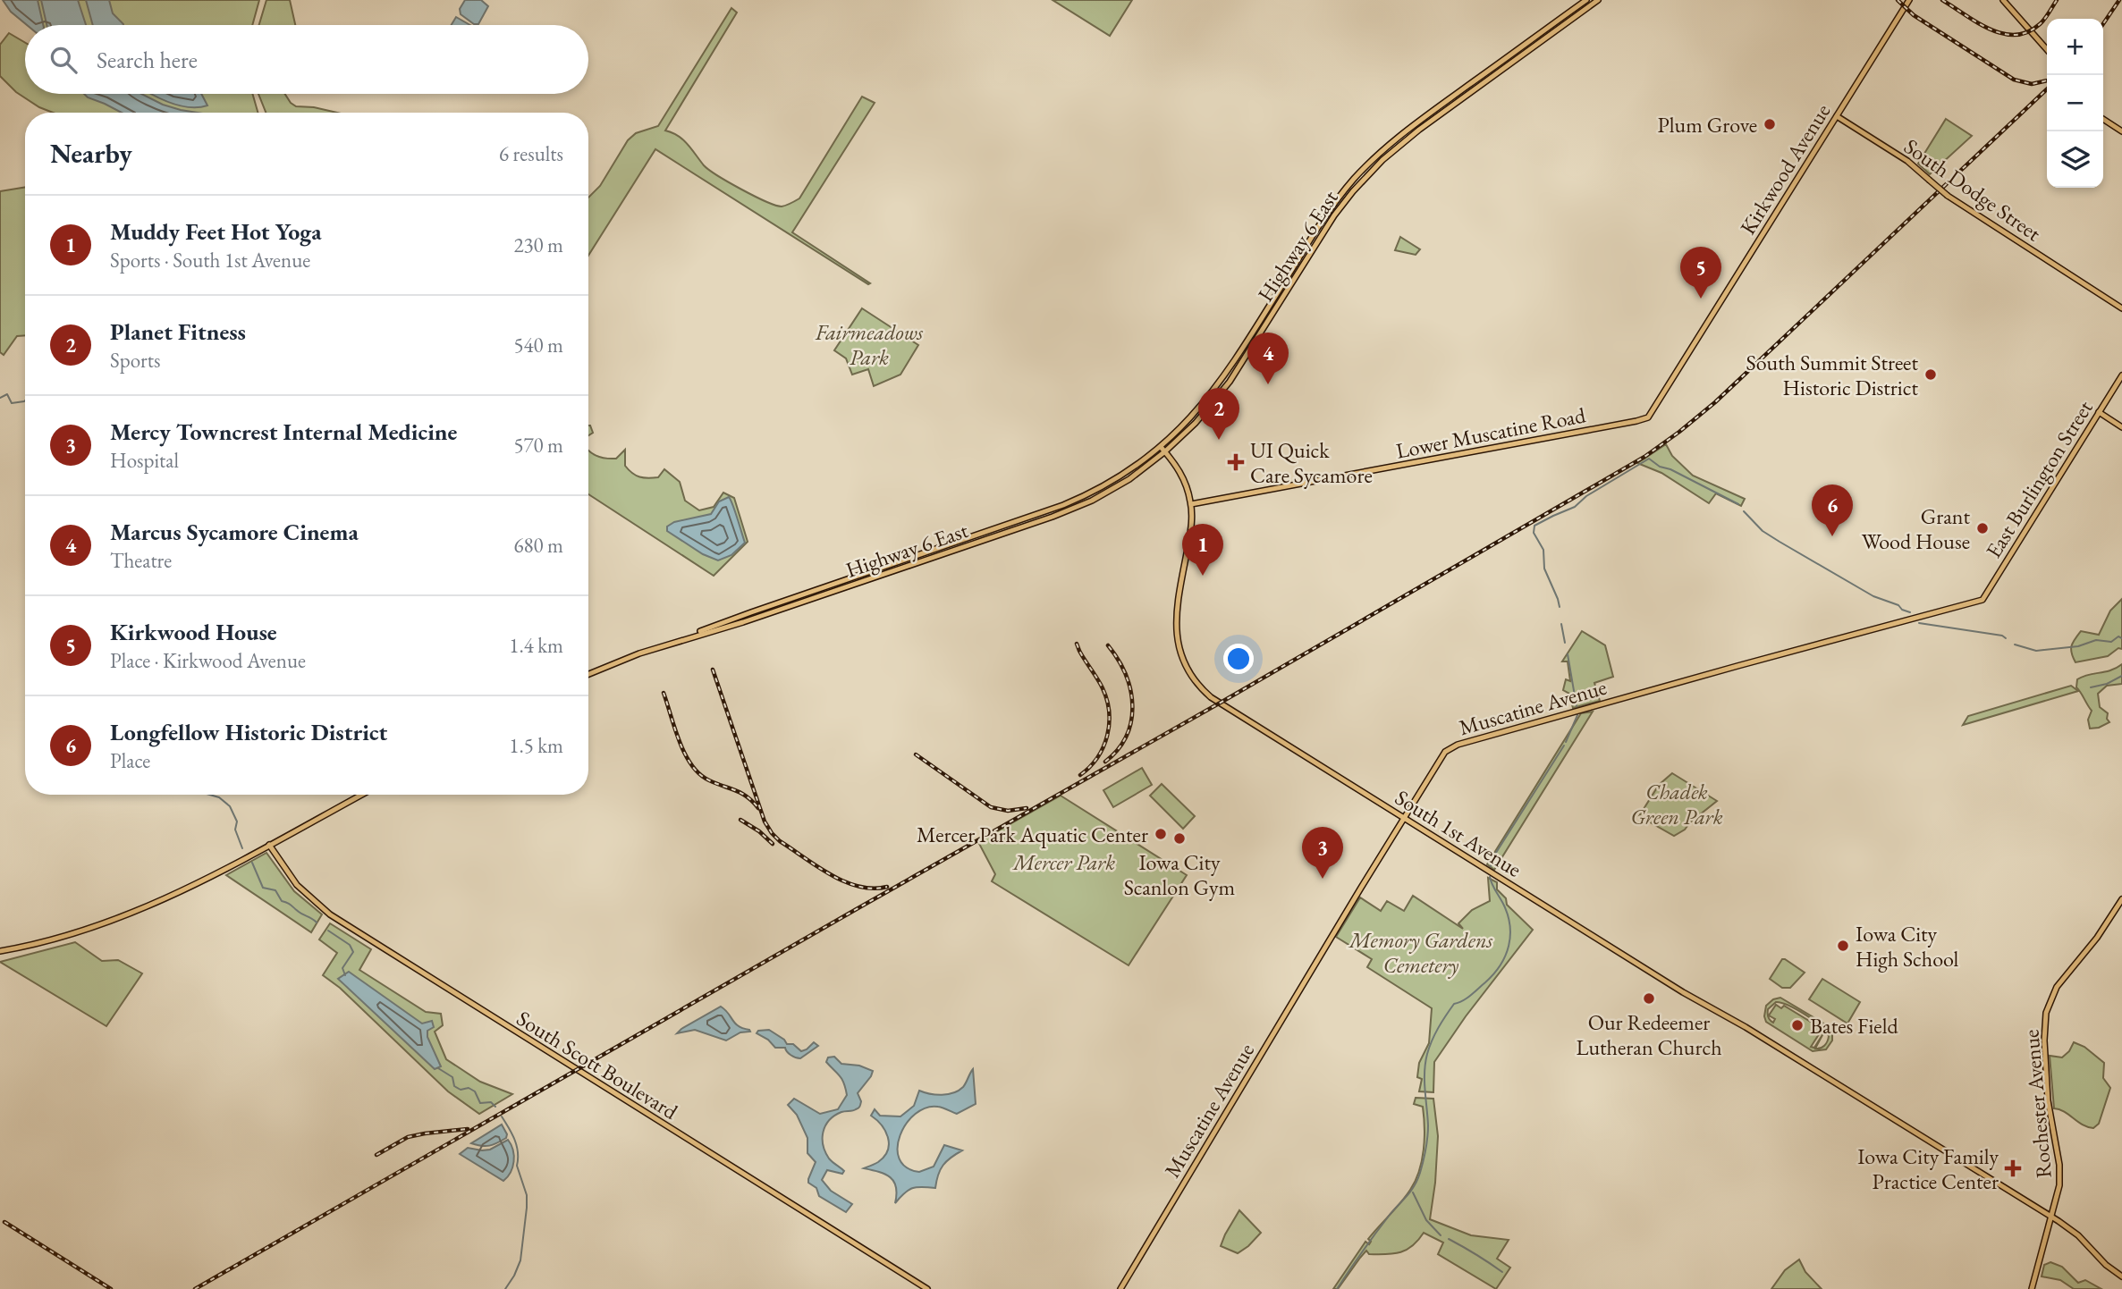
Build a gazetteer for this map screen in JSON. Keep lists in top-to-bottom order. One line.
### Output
{"streets":{"main road":["Kirkwood Avenue","South Dodge Street","Highway 6 East","Lower Muscatine Road","East Burlington Street","Muscatine Avenue","South 1st Avenue","South Scott Boulevard","Rochester Avenue"]},"crossings":[["Kirkwood Avenue","South Dodge Street"],["Kirkwood Avenue","Lower Muscatine Road"],["Highway 6 East","South 1st Avenue"],["Lower Muscatine Road","South 1st Avenue"],["East Burlington Street","Muscatine Avenue"],["Muscatine Avenue","South 1st Avenue"],["South 1st Avenue","Rochester Avenue"]],"parks":["Fairmeadows Park","Chadek Green Park","Mercer Park","Memory Gardens Cemetery"],"places":{"other":["Plum Grove","South Summit Street Historic District","Grant Wood House","Mercer Park Aquatic Center","Iowa City Scanlon Gym","Iowa City High School","Our Redeemer Lutheran Church","Bates Field"],"health":["UI Quick Care Sycamore","Iowa City Family Practice Center"]},"page":{"map_buttons":["+","−"],"search":"Search here","heading":["Nearby","6 results"],"list":[{"mark":"1","name":"Muddy Feet Hot Yoga","note":"Sports · South 1st Avenue","value":"230 m"},{"mark":"2","name":"Planet Fitness","note":"Sports","value":"540 m"},{"mark":"3","name":"Mercy Towncrest Internal Medicine","note":"Hospital","value":"570 m"},{"mark":"4","name":"Marcus Sycamore Cinema","note":"Theatre","value":"680 m"},{"mark":"5","name":"Kirkwood House","note":"Place · Kirkwood Avenue","value":"1.4 km"},{"mark":"6","name":"Longfellow Historic District","note":"Place","value":"1.5 km"}],"pins":["5","4","2","6","1","3"]}}
